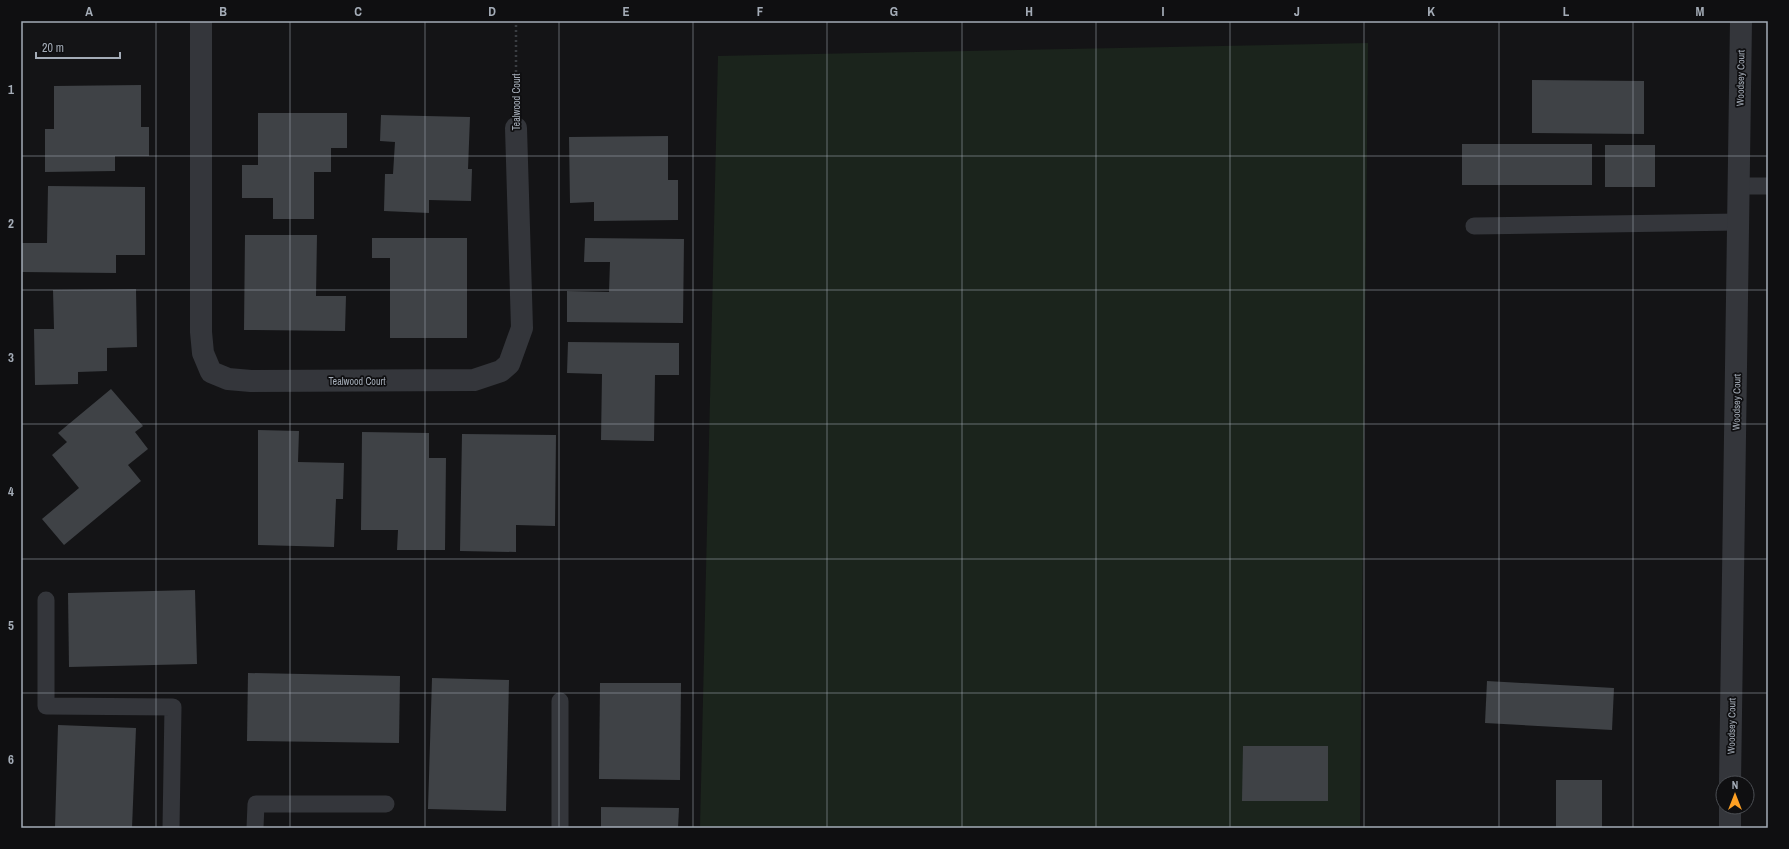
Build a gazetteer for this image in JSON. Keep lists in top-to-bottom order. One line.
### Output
{"streets":{"street":["Woodsey Court","Tealwood Court"]},"scale_bar":"20 m","north":"top","grid":{"columns":["A","B","C","D","E","F","G","H","I","J","K","L","M"],"rows":["1","2","3","4","5","6"]}}
